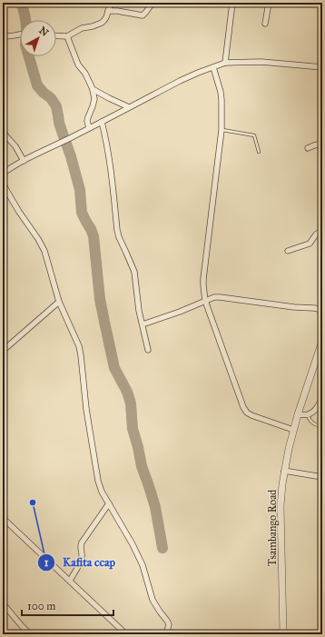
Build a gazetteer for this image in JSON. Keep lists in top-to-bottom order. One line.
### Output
{"streets":{"street":["Tsambango Road"]},"places":["Kafita ccap"],"scale_bar":"100 m","north":"top right"}
